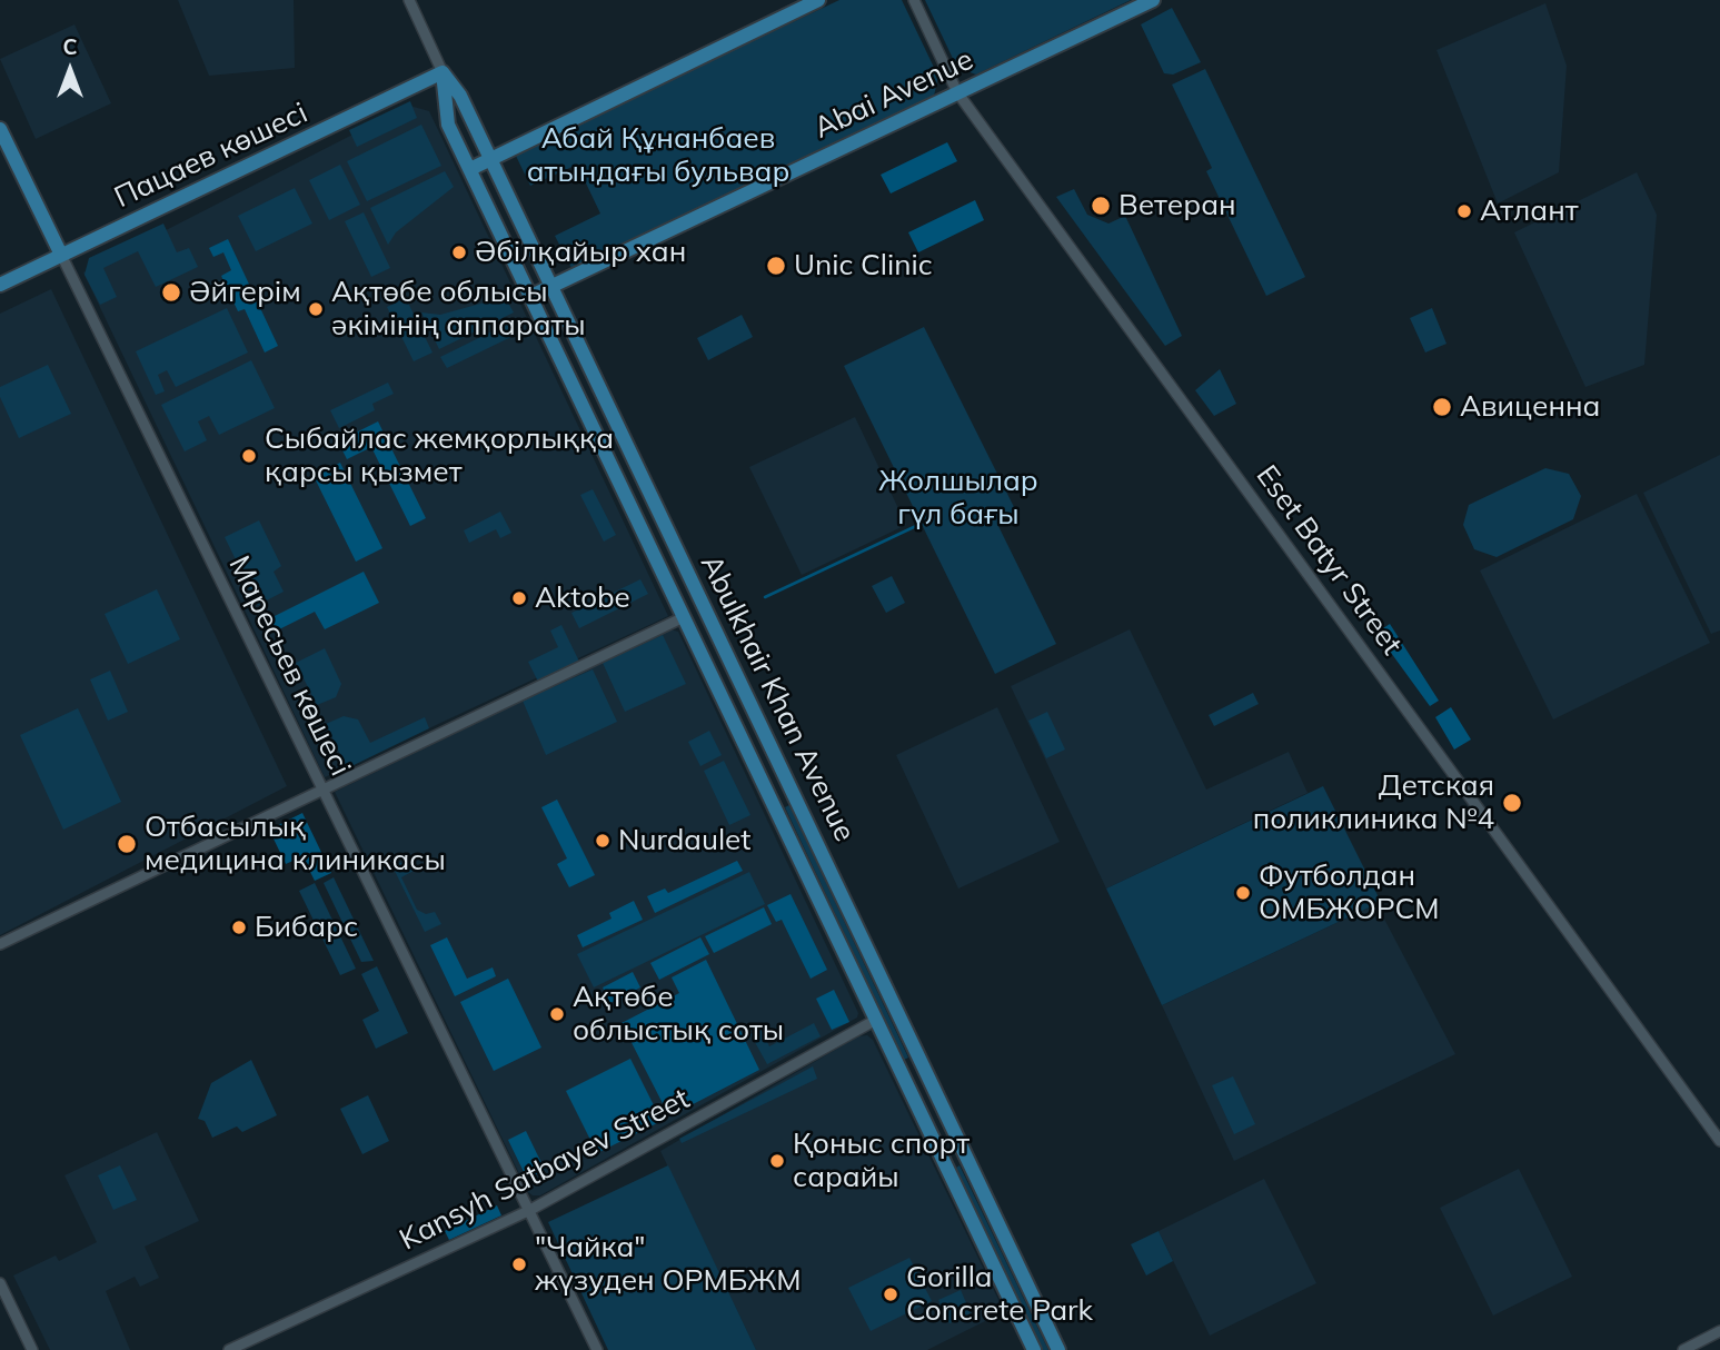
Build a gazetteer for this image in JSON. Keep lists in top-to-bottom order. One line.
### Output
{"streets":{"main road":["Abai Avenue","Пацаев көшесі","Маресьев көшесі","Abulkhair Khan Avenue"],"street":["Eset Batyr Street","Kansyh Satbayev Street"]},"crossings":[["Abai Avenue","Eset Batyr Street"],["Abai Avenue","Abulkhair Khan Avenue"],["Пацаев көшесі","Маресьев көшесі"],["Пацаев көшесі","Abulkhair Khan Avenue"],["Маресьев көшесі","Kansyh Satbayev Street"],["Abulkhair Khan Avenue","Kansyh Satbayev Street"]],"parks":["Абай Құнанбаев атындағы бульвар","Жолшылар гүл бағы"],"places":["Ветеран","Атлант","Әбілқайыр хан","Unic Clinic","Әйгерім","Ақтөбе облысы әкімінің аппараты","Авиценна","Сыбайлас жемқорлыққа қарсы қызмет","Aktobe","Детская поликлиника №4","Nurdaulet","Отбасылық медицина клиникасы","Футболдан ОМБЖОРСМ","Бибарс","Ақтөбе облыстық соты","Қоныс спорт сарайы","\"Чайка\" жүзуден ОРМБЖМ","Gorilla Concrete Park"],"north":"top"}
